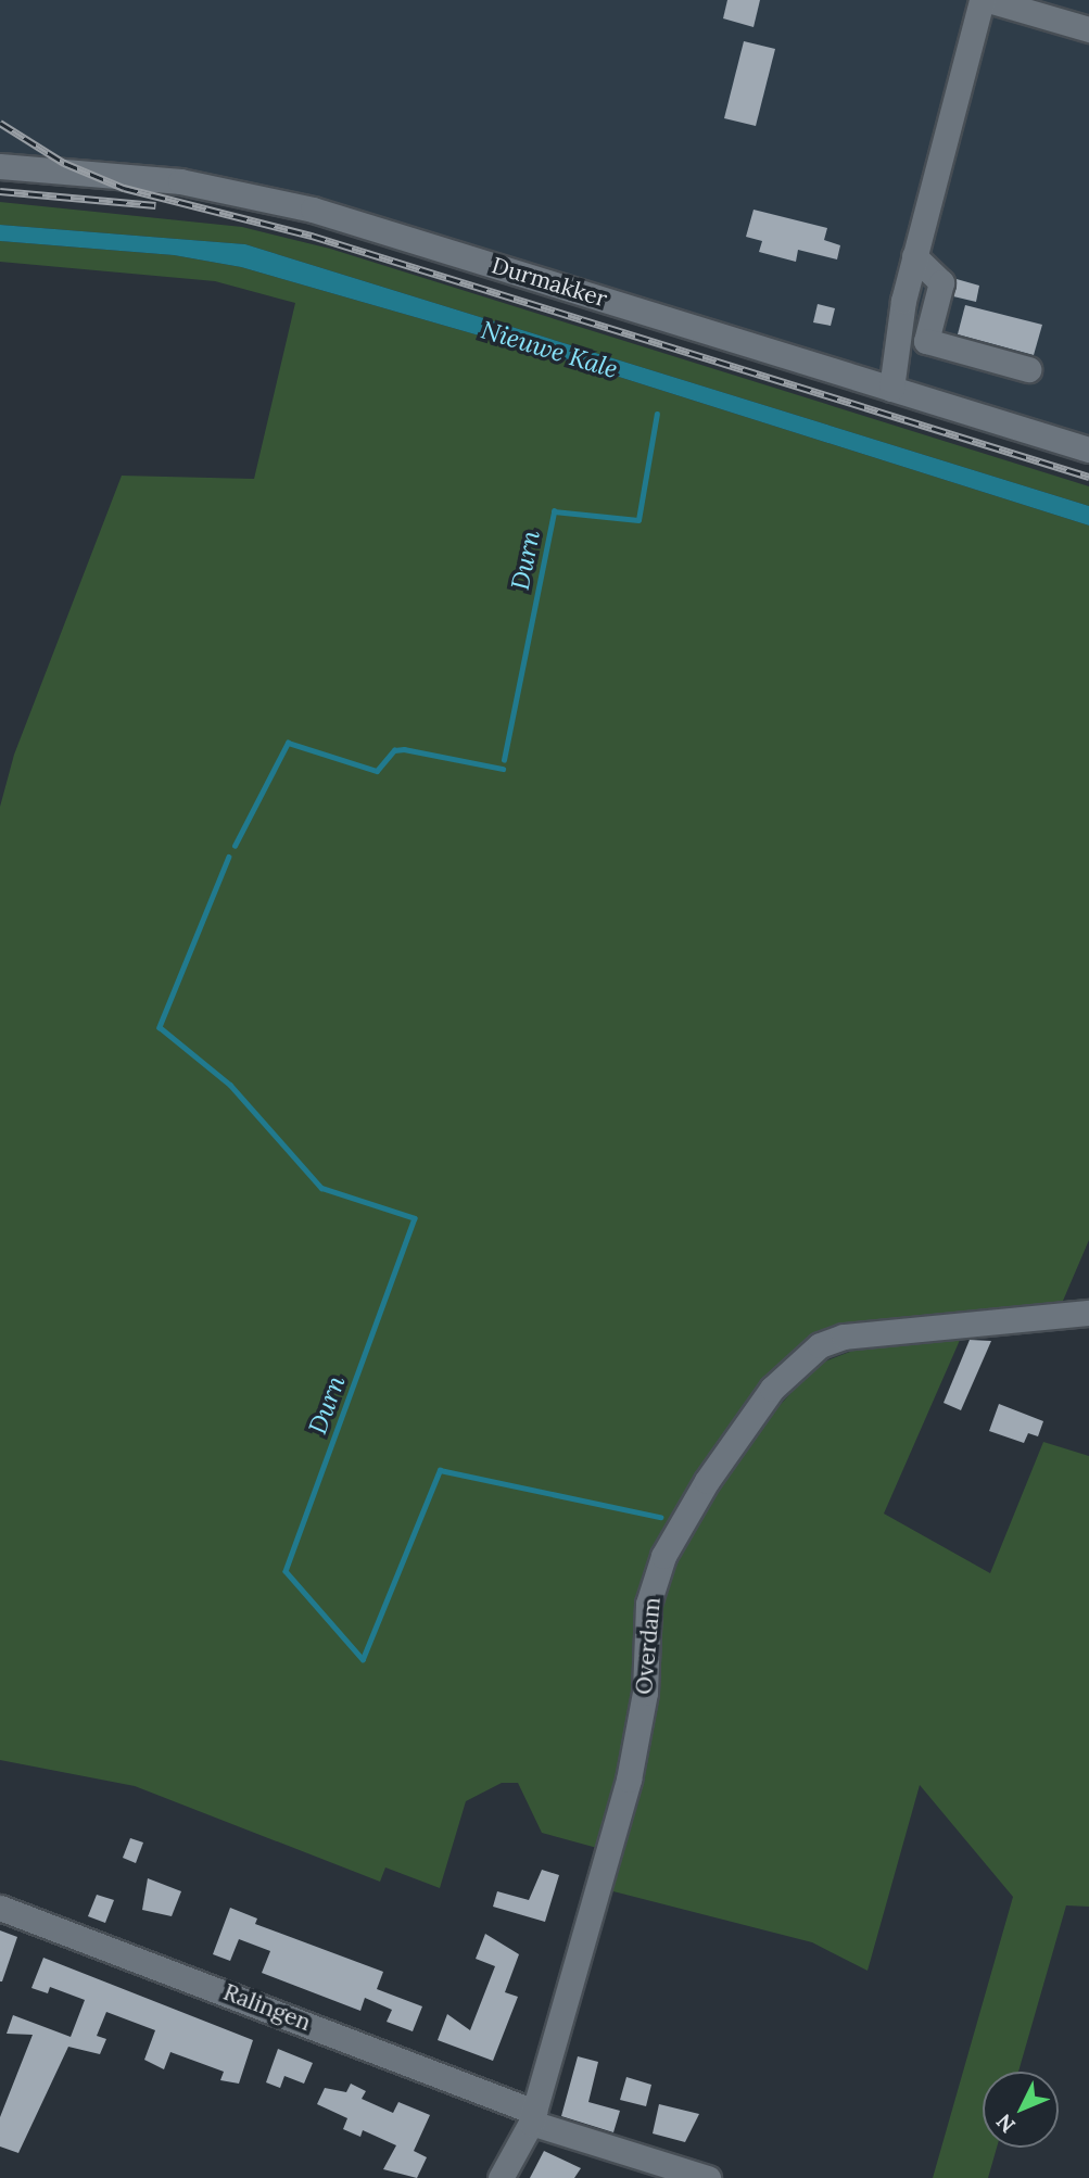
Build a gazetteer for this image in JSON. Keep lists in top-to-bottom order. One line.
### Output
{"streets":{"street":["Durmakker","Overdam","Ralingen"]},"crossings":[["Overdam","Ralingen"]],"water":["Nieuwe Kale","Durn"],"north":"bottom left"}
